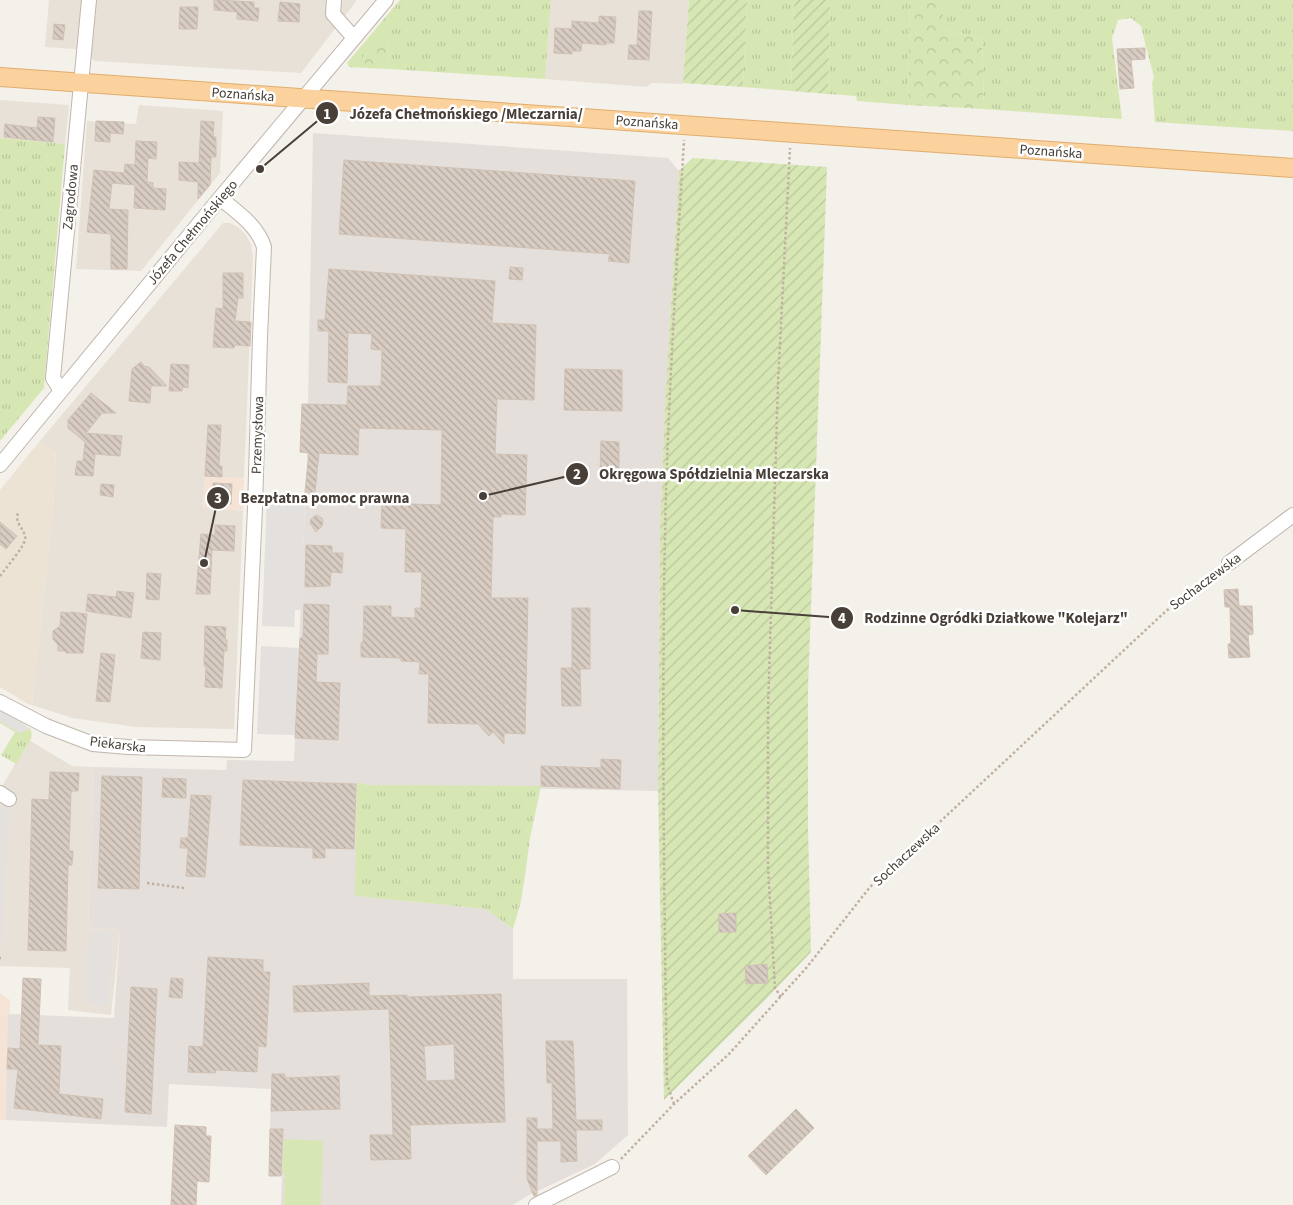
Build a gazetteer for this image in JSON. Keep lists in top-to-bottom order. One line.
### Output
{"streets":{"main road":["Poznańska"],"street":["Zagrodowa","Józefa Chełmońskiego","Przemysłowa","Sochaczewska","Piekarska"]},"crossings":[["Poznańska","Zagrodowa"],["Poznańska","Józefa Chełmońskiego"],["Zagrodowa","Józefa Chełmońskiego"],["Józefa Chełmońskiego","Przemysłowa"],["Przemysłowa","Piekarska"]],"places":["Józefa Chełmońskiego /Mleczarnia/","Okręgowa Spółdzielnia Mleczarska","Bezpłatna pomoc prawna","Rodzinne Ogródki Działkowe \"Kolejarz\""]}
